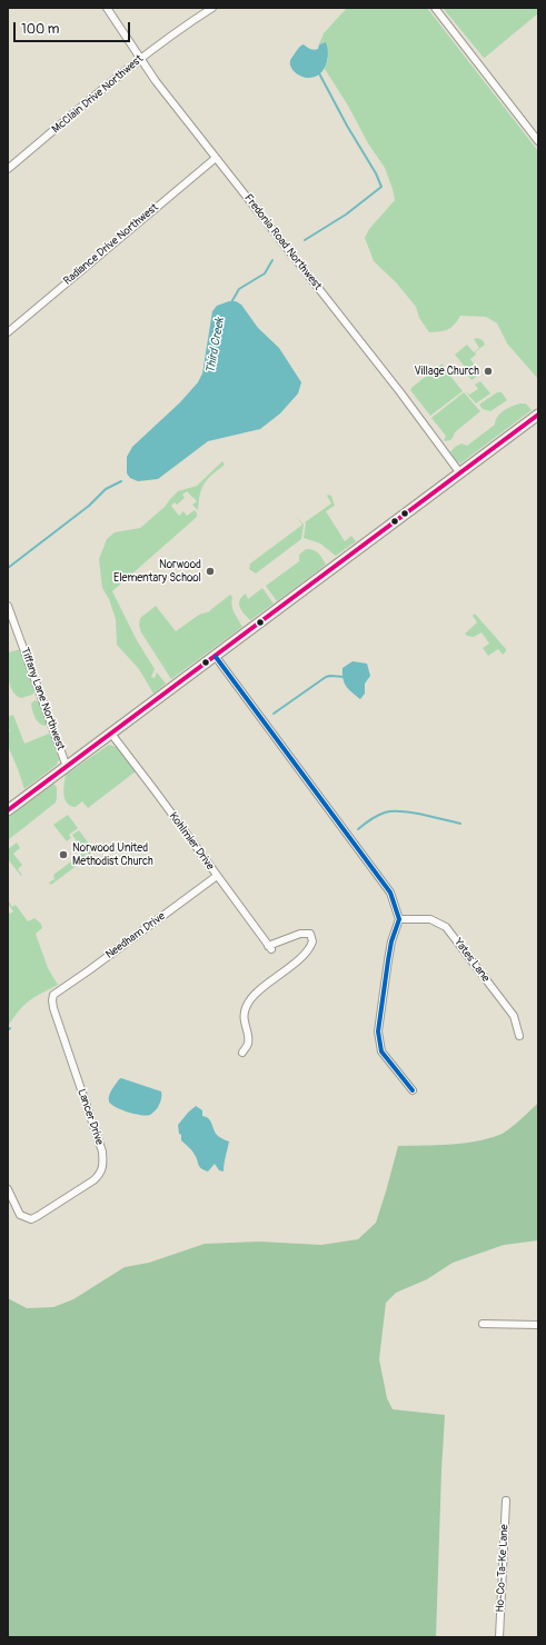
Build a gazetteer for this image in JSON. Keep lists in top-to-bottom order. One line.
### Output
{"streets":{"street":["McClain Drive Northwest","Fredonia Road Northwest","Radiance Drive Northwest","Tiffany Lane Northwest","Kohlmier Drive","Needham Drive","Yates Lane","Lancer Drive","Ho-Co-Ta-Ke Lane"]},"crossings":[["McClain Drive Northwest","Fredonia Road Northwest"],["Fredonia Road Northwest","Radiance Drive Northwest"],["Kohlmier Drive","Needham Drive"],["Needham Drive","Lancer Drive"]],"water":["Third Creek"],"places":["Village Church","Norwood Elementary School","Norwood United Methodist Church"],"scale_bar":"100 m"}
